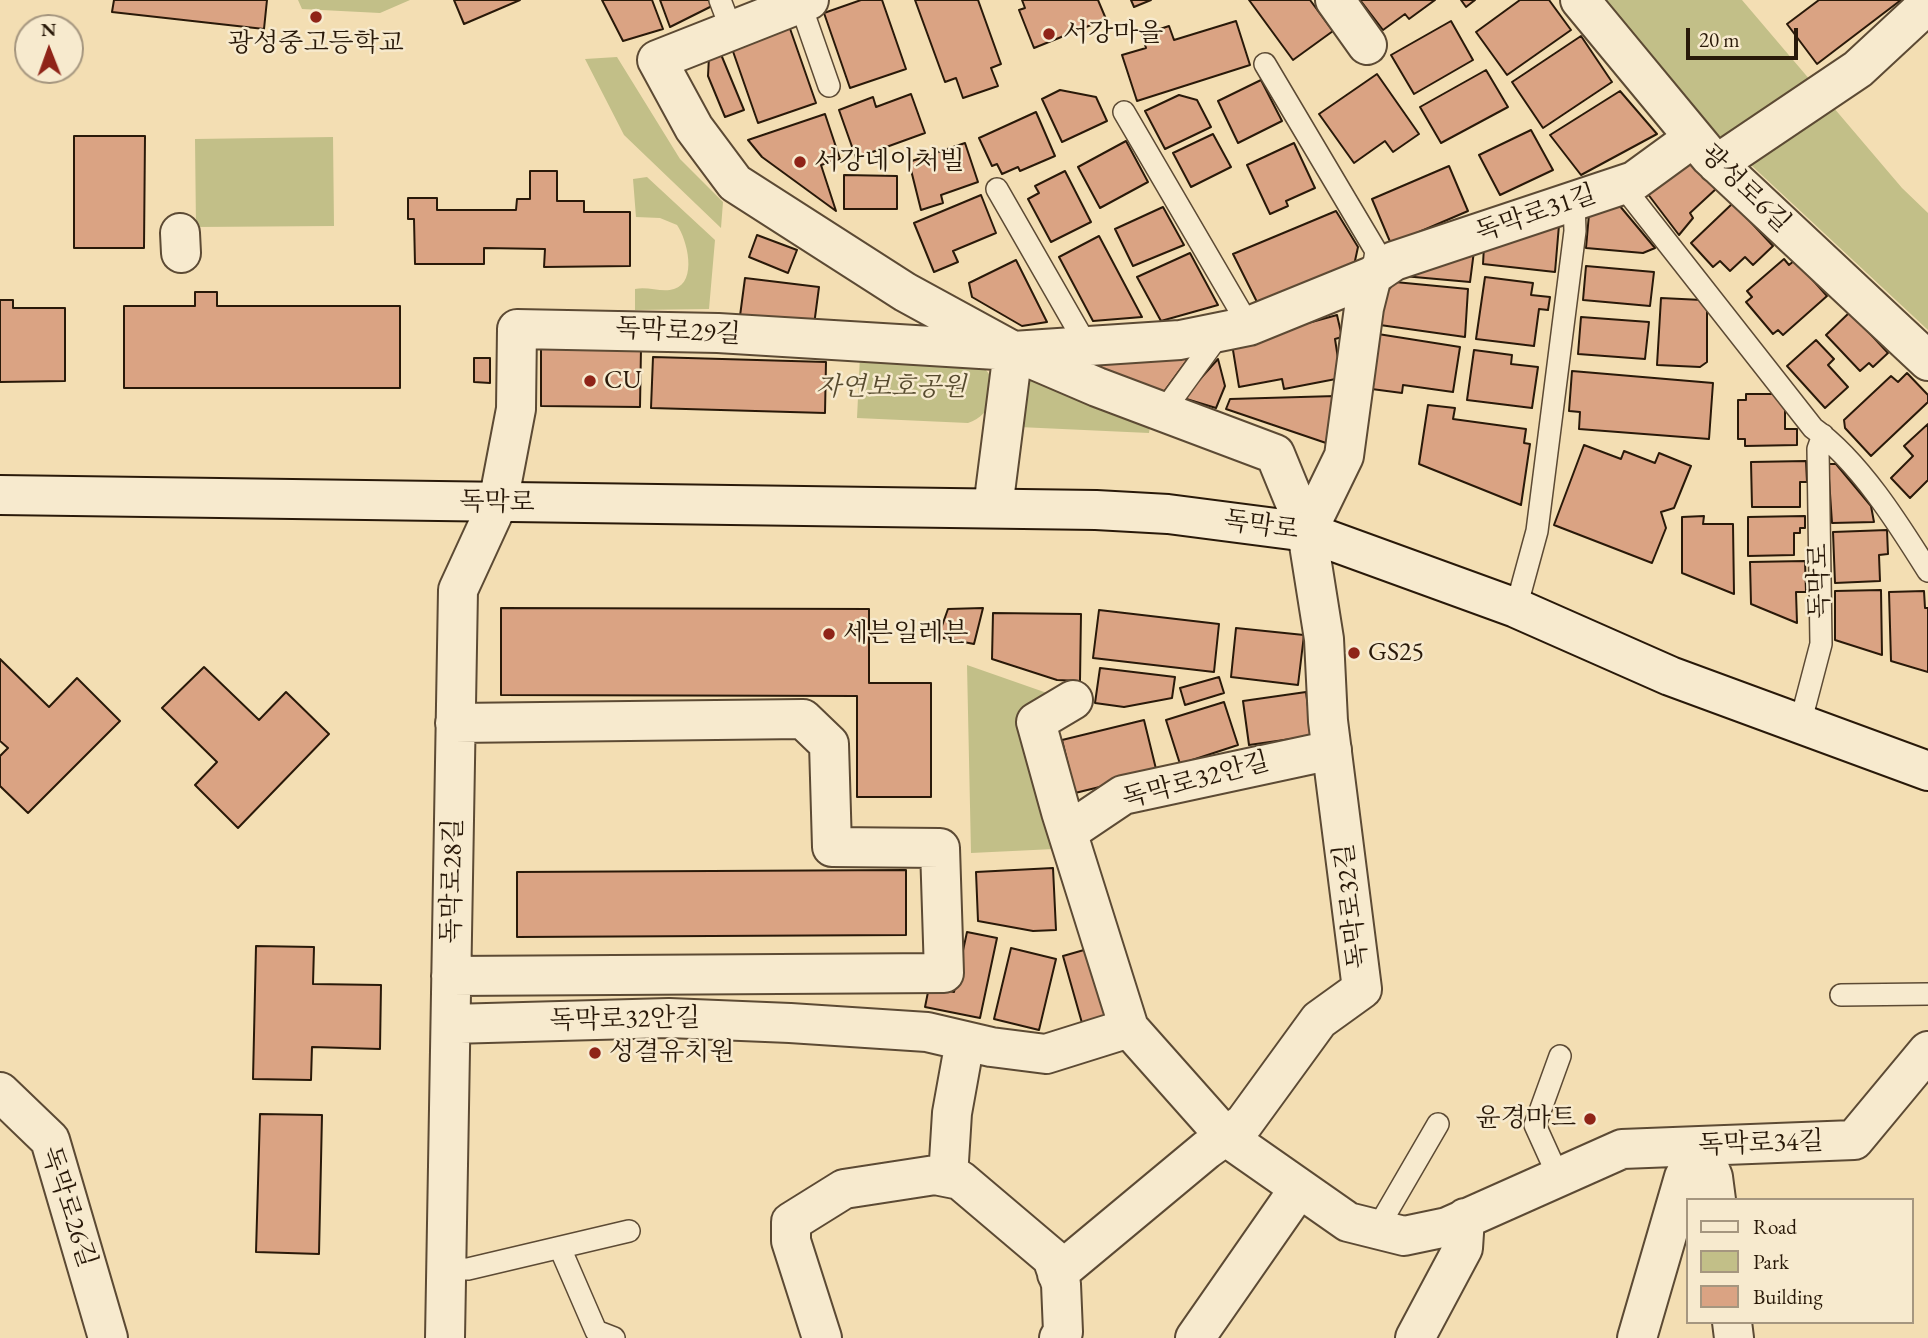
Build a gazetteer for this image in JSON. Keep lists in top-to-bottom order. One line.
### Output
{"streets":{"street":["광성로6길","독막로31길","독막로29길","독막로","독막로32안길","독막로28길","독막로32길","독막로34길","독막로26길"]},"crossings":[["광성로6길","독막로31길"],["독막로29길","독막로"],["독막로29길","독막로28길"],["독막로29길","독막로32길"],["독막로","독막로28길"],["독막로","독막로32길"],["독막로32안길","독막로28길"],["독막로32안길","독막로32길"],["독막로32길","독막로34길"]],"parks":["자연보호공원"],"places":["광성중고등학교","서강마을","서강네이처빌","CU","세븐일레븐","GS25","성결유치원","윤경마트"],"legend":["Road","Park","Building"],"scale_bar":"20 m","north":"top"}
